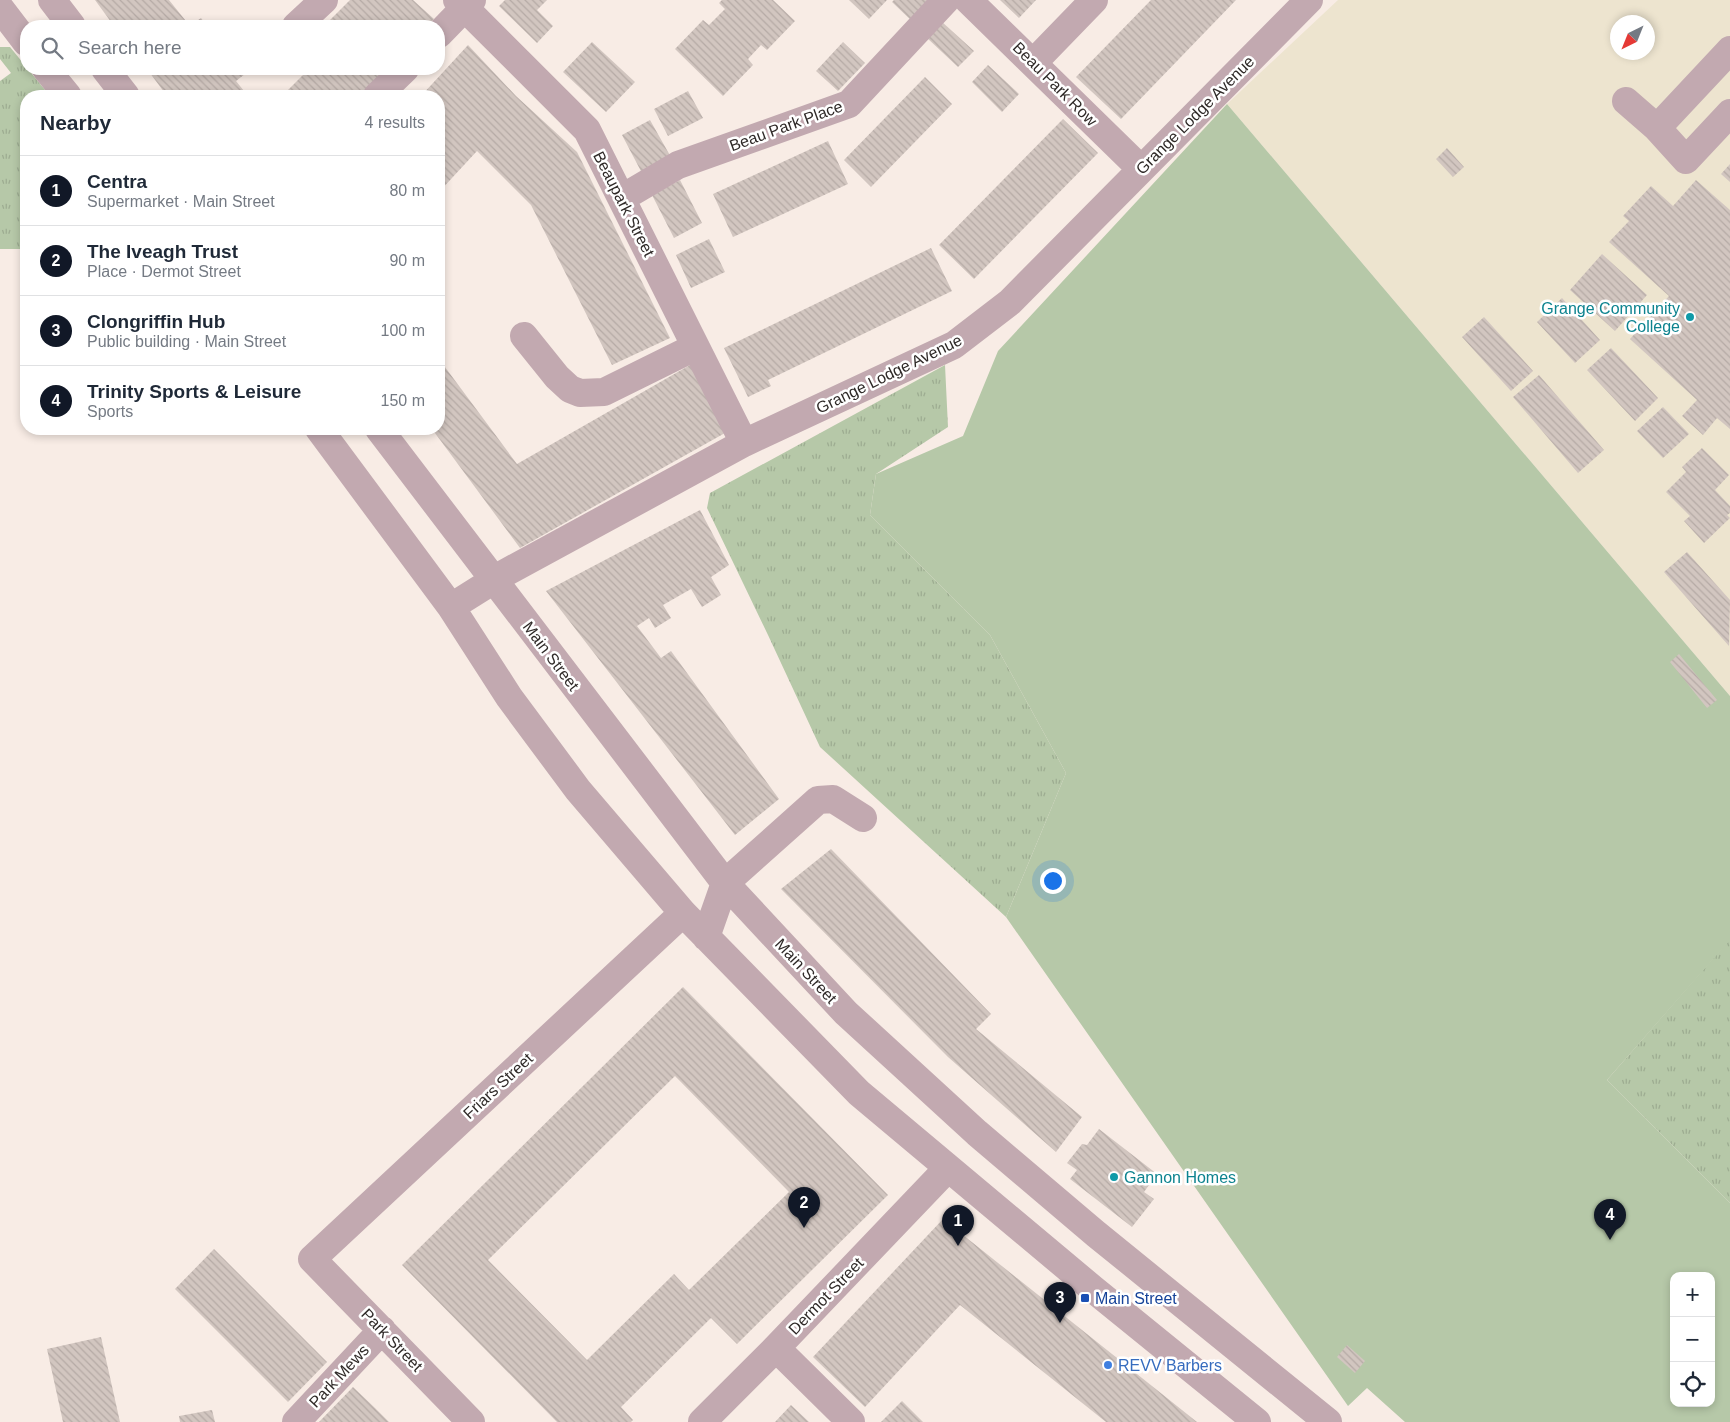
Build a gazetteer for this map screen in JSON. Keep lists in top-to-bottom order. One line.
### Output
{"streets":{"street":["Beau Park Row","Grange Lodge Avenue","Beau Park Place","Beaupark Street","Main Street","Friars Street","Dermot Street","Park Street","Park Mews"]},"crossings":[["Beau Park Row","Grange Lodge Avenue"],["Grange Lodge Avenue","Beaupark Street"],["Grange Lodge Avenue","Main Street"],["Beau Park Place","Beaupark Street"],["Friars Street","Park Street"],["Park Street","Park Mews"]],"places":{"other":["Grange Community College","Gannon Homes","REVV Barbers"],"transit":["Main Street"]},"north":"bottom left","page":{"search":"Search here","heading":["Nearby","4 results"],"list":[{"mark":"1","name":"Centra","note":"Supermarket · Main Street","value":"80 m"},{"mark":"2","name":"The Iveagh Trust","note":"Place · Dermot Street","value":"90 m"},{"mark":"3","name":"Clongriffin Hub","note":"Public building · Main Street","value":"100 m"},{"mark":"4","name":"Trinity Sports & Leisure","note":"Sports","value":"150 m"}],"pins":["2","4","1","3"],"map_buttons":["+","−"]}}
